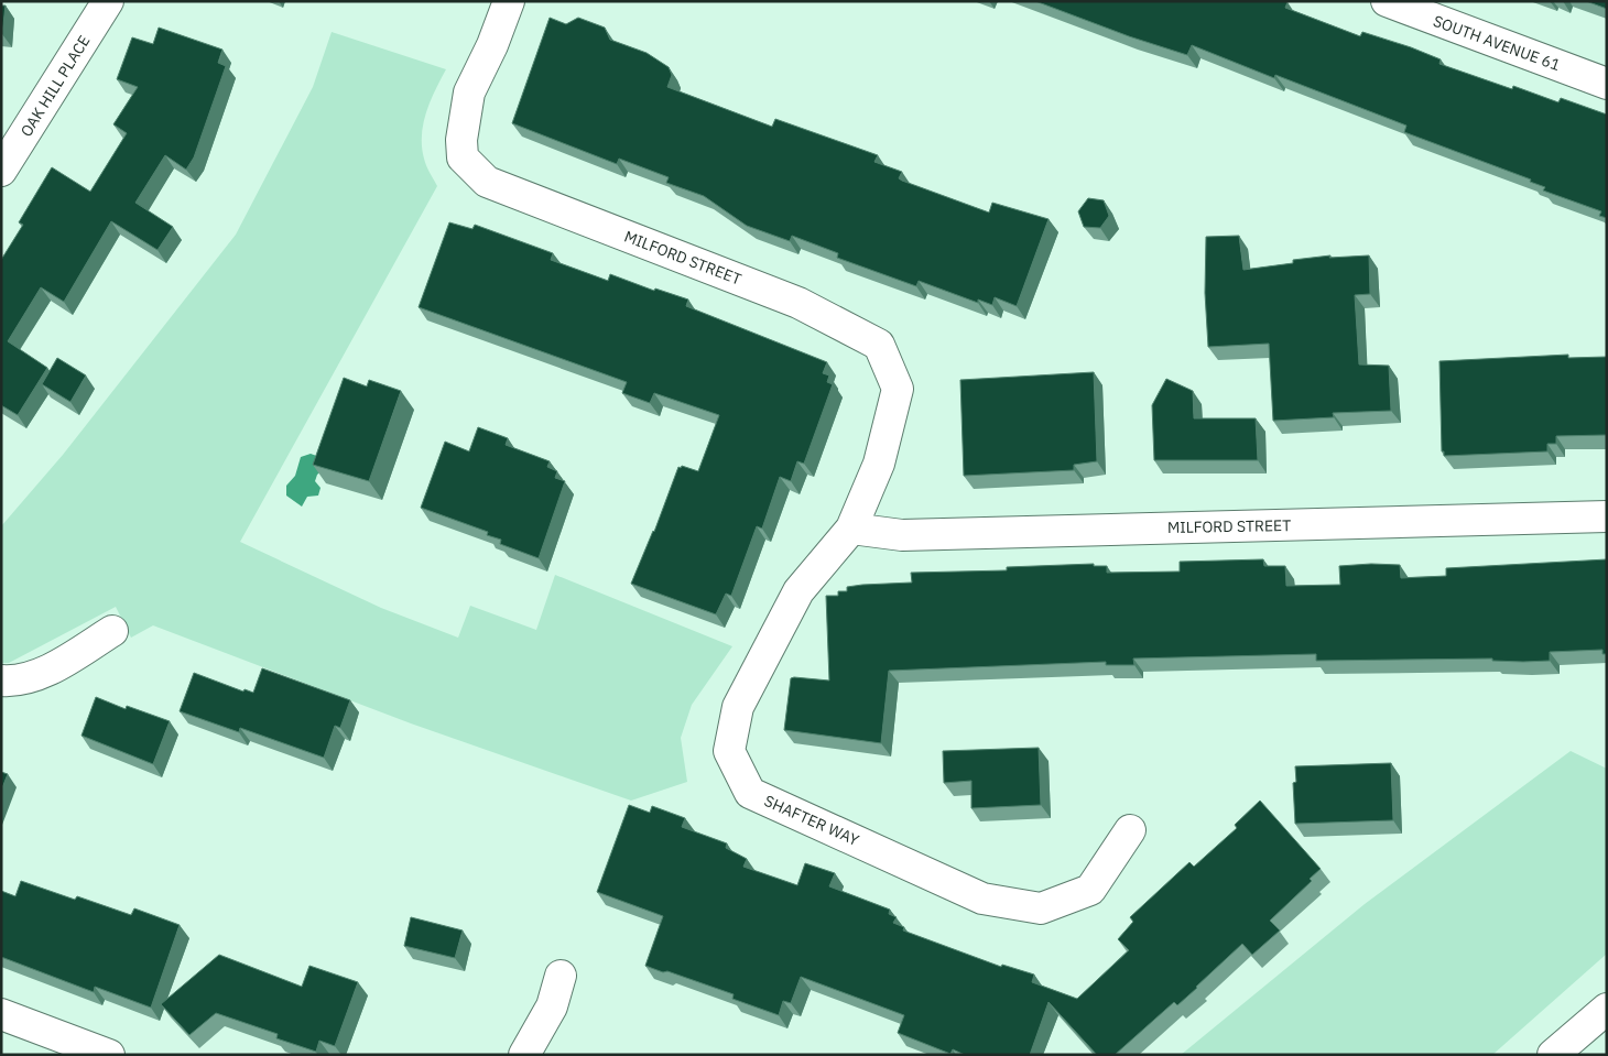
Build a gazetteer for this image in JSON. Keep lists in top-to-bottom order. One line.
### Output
{"streets":{"street":["SOUTH AVENUE 61","OAK HILL PLACE","MILFORD STREET","SHAFTER WAY"]},"crossings":[["MILFORD STREET","SHAFTER WAY"]]}
